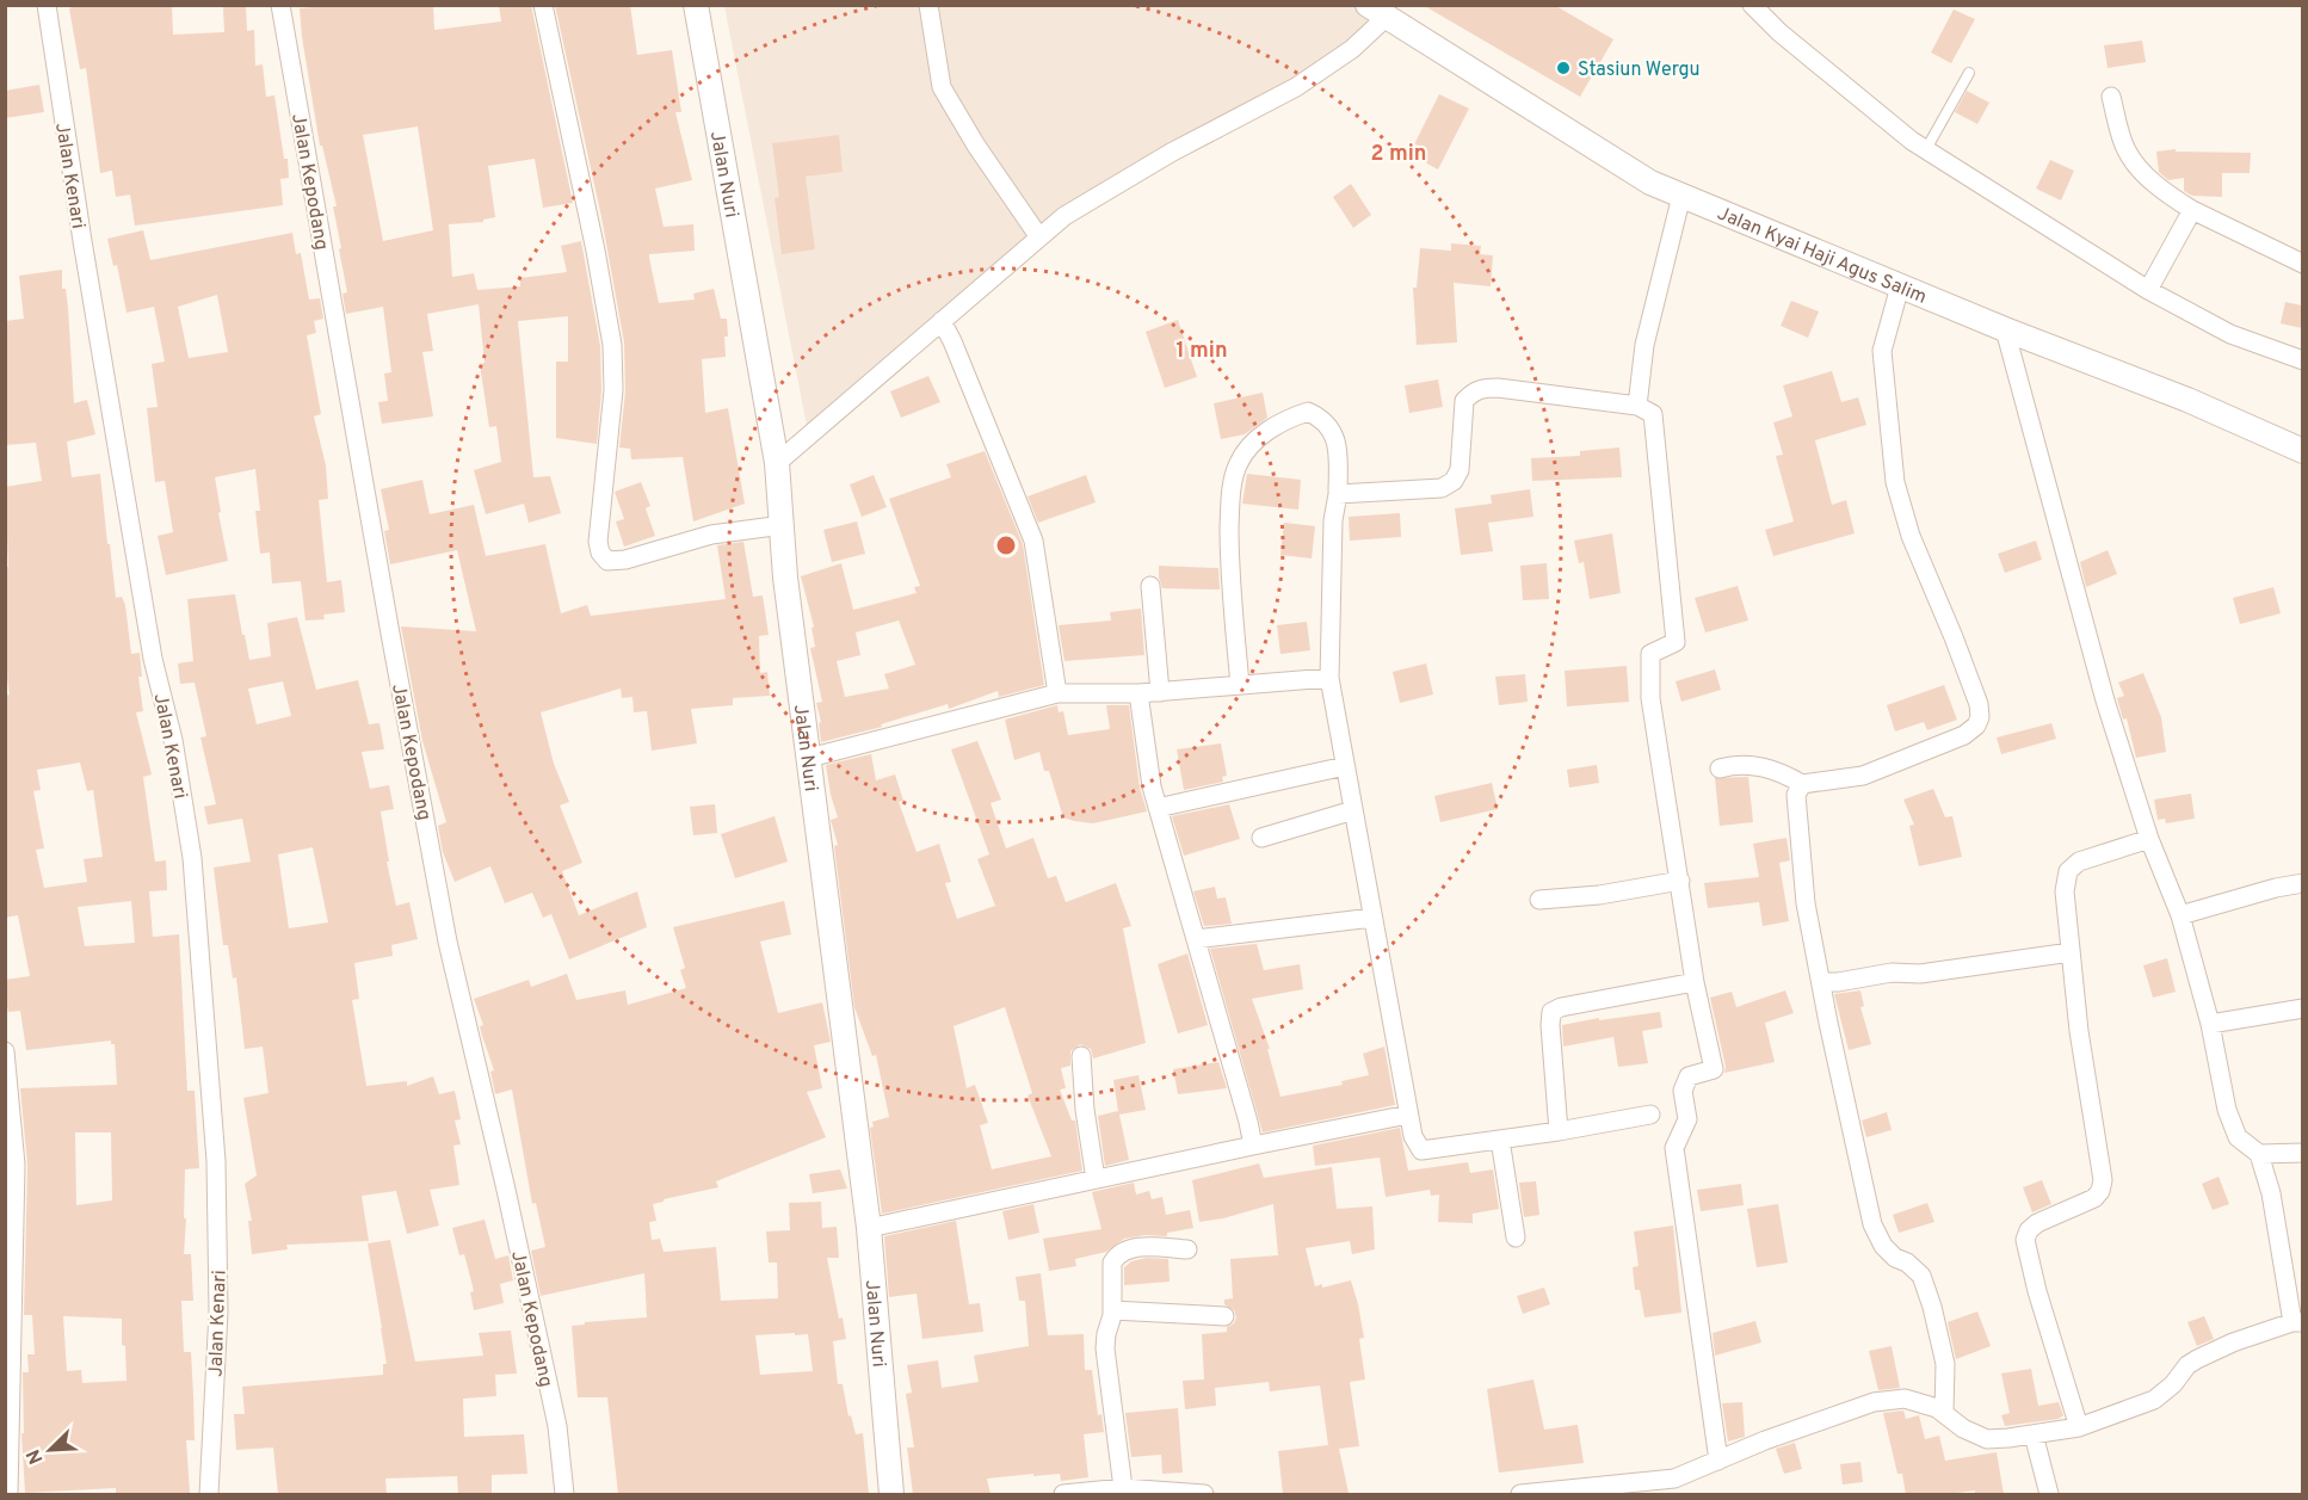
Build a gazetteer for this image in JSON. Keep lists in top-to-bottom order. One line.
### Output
{"streets":{"street":["Jalan Nuri","Jalan Kenari","Jalan Kepodang","Jalan Kyai Haji Agus Salim"]},"places":["Stasiun Wergu"],"north":"bottom left","rings":["2 min","1 min"]}
